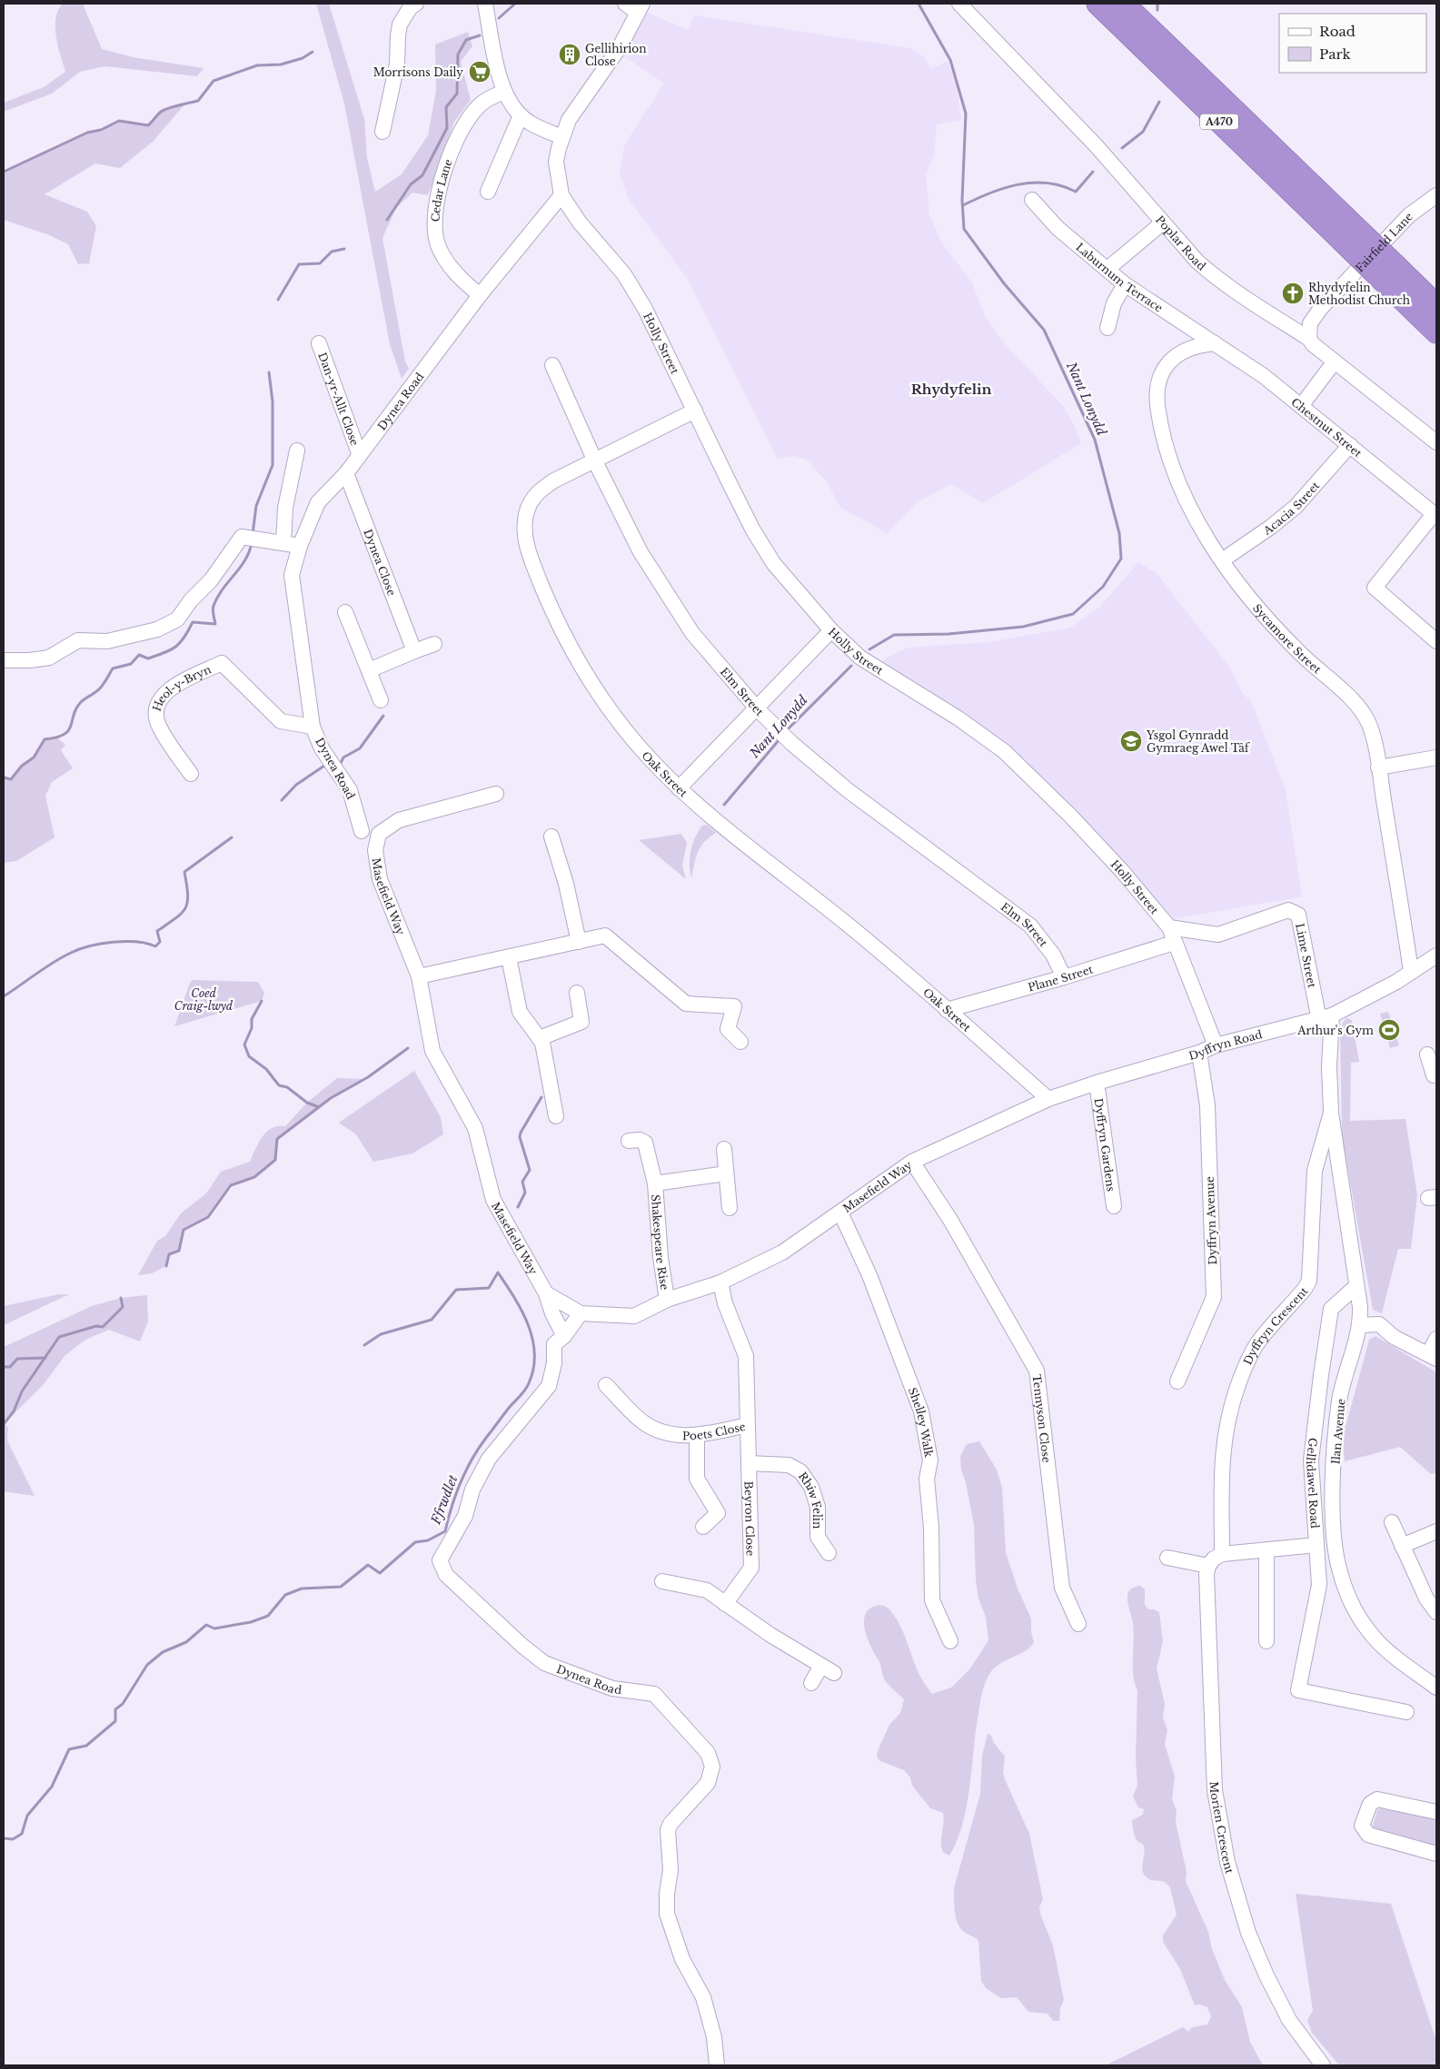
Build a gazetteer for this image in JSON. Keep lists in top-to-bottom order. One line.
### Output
{"streets":{"highway":["A470"],"street":["Cedar Lane","Poplar Road","Fairfield Lane","Laburnum Terrace","Holly Street","Dan-yr-Allt Close","Dynea Road","Chestnut Street","Acacia Street","Dynea Close","Sycamore Street","Heol-y-Bryn","Elm Street","Oak Street","Masefield Way","Lime Street","Plane Street","Dyffryn Road","Dyffryn Gardens","Dyffryn Avenue","Shakespeare Rise","Dyffryn Crescent","Tennyson Close","Shelley Walk","Poets Close","Ilan Avenue","Gellidawel Road","Rhiw Felin","Beyron Close","Morien Crescent"]},"crossings":[["Cedar Lane","Dynea Road"],["Poplar Road","Fairfield Lane"],["Laburnum Terrace","Chestnut Street"],["Laburnum Terrace","Sycamore Street"],["Holly Street","Dynea Road"],["Holly Street","Oak Street"],["Holly Street","Lime Street"],["Holly Street","Plane Street"],["Holly Street","Dyffryn Road"],["Dan-yr-Allt Close","Dynea Road"],["Dynea Road","Dynea Close"],["Dynea Road","Heol-y-Bryn"],["Dynea Road","Masefield Way"],["Chestnut Street","Acacia Street"],["Chestnut Street","Sycamore Street"],["Acacia Street","Sycamore Street"],["Sycamore Street","Dyffryn Road"],["Elm Street","Oak Street"],["Elm Street","Plane Street"],["Oak Street","Plane Street"],["Oak Street","Dyffryn Road"],["Masefield Way","Dyffryn Road"],["Masefield Way","Shakespeare Rise"],["Masefield Way","Tennyson Close"],["Masefield Way","Shelley Walk"],["Masefield Way","Poets Close"],["Lime Street","Dyffryn Road"],["Lime Street","Dyffryn Crescent"],["Dyffryn Road","Dyffryn Gardens"],["Dyffryn Road","Dyffryn Avenue"],["Dyffryn Road","Dyffryn Crescent"],["Dyffryn Crescent","Ilan Avenue"],["Poets Close","Beyron Close"],["Ilan Avenue","Gellidawel Road"],["Rhiw Felin","Beyron Close"]],"districts":["Rhydyfelin"],"water":["Nant Lonydd","Ffrwdlet"],"parks":["Coed Craig-lwyd"],"places":{"building":["Gellihirion Close"],"supermarket":["Morrisons Daily"],"church":["Rhydyfelin Methodist Church"],"school or university":["Ysgol Gynradd Gymraeg Awel Tâf"],"sports":["Arthur's Gym"]},"legend":["Road","Park"]}
